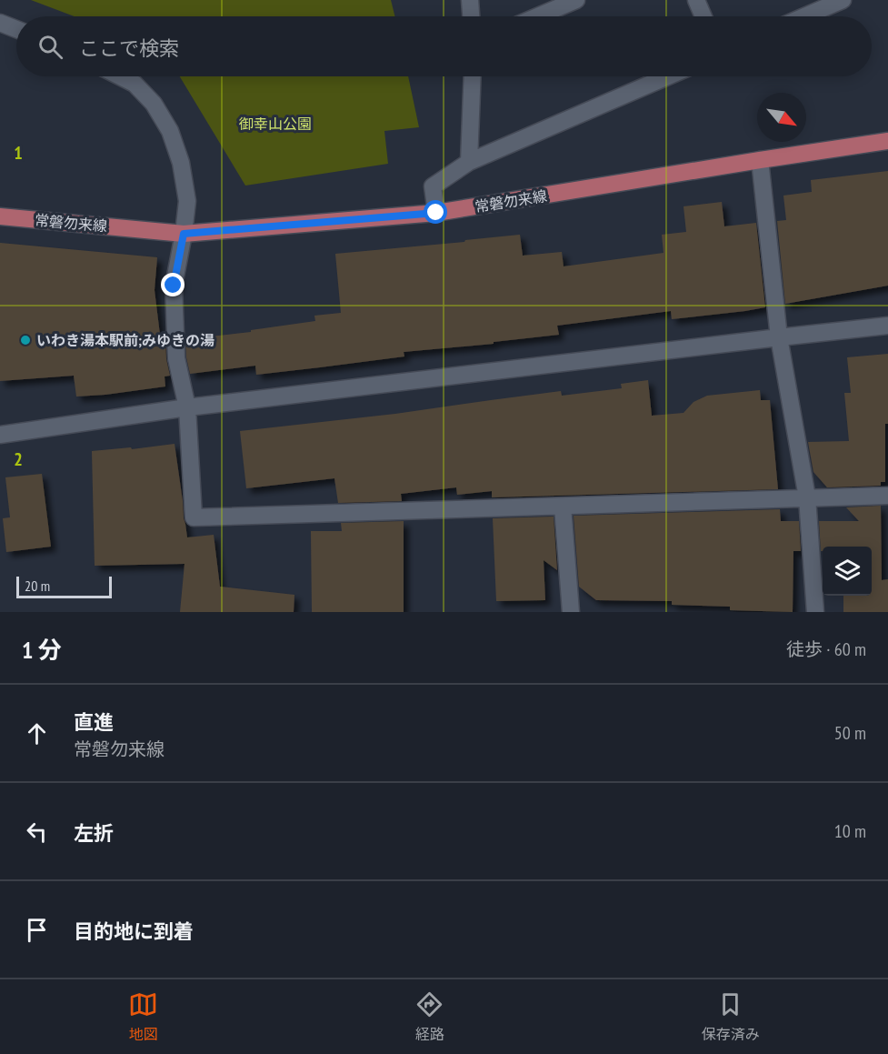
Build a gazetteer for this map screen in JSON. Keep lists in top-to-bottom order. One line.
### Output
{"streets":{"main road":["常磐勿来線"]},"parks":["御幸山公園"],"places":["いわき湯本駅前;みゆきの湯"],"scale_bar":"20 m","north":"bottom right","page":{"search":"ここで検索","scale":"20 m","heading":["1 分","徒歩 · 60 m"],"list":[["直進","常磐勿来線","50 m"],["左折","10 m"],"目的地に到着"],"nav":["地図","経路","保存済み"]},"grid":{"rows":["1","2"]}}
